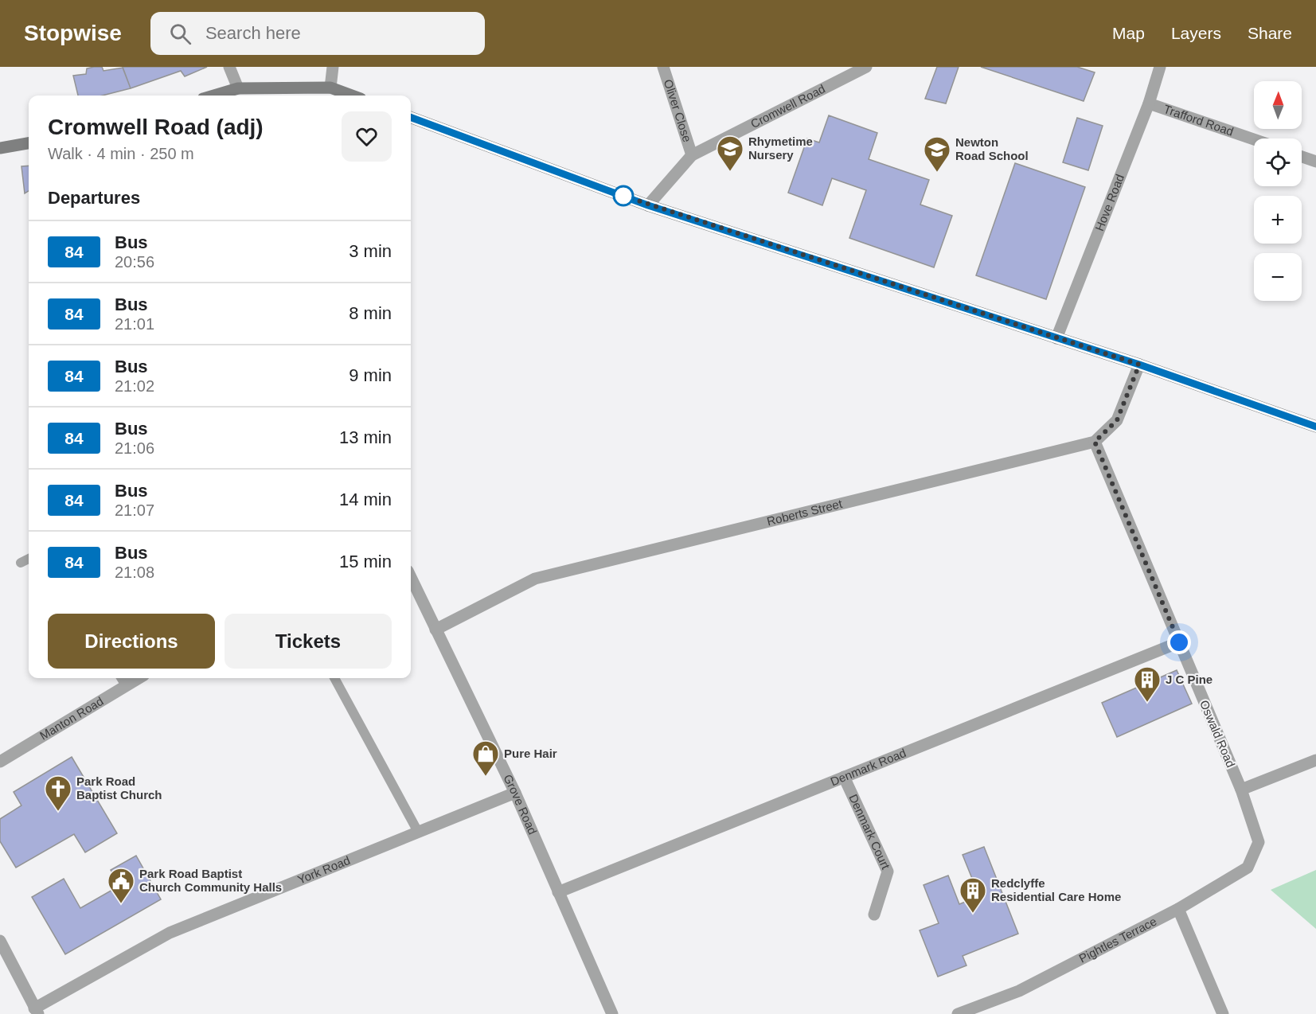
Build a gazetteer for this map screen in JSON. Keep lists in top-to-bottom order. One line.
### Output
{"streets":{"street":["Cromwell Road","Oliver Close","Trafford Road","Hove Road","Roberts Street","Manton Road","Oswald Road","Denmark Road","Grove Road","Denmark Court","York Road","Pightles Terrace"]},"crossings":[["Cromwell Road","Oliver Close"],["Trafford Road","Hove Road"],["Roberts Street","Oswald Road"],["Roberts Street","Grove Road"],["Oswald Road","Denmark Road"],["Oswald Road","Pightles Terrace"],["Denmark Road","Grove Road"],["Denmark Road","Denmark Court"],["Grove Road","York Road"]],"places":{"school or university":["Rhymetime Nursery","Newton Road School"],"building":["J C Pine","Redclyffe Residential Care Home"],"shop":["Pure Hair"],"church":["Park Road Baptist Church"],"public building":["Park Road Baptist Church Community Halls"]},"lines":["bus line 84"],"north":"top","page":{"header":"Stopwise","search":"Search here","nav":["Map","Layers","Share"],"map_buttons":["+","−"],"heading":[["Cromwell Road (adj)","Walk · 4 min · 250 m"],"Departures"],"list":[{"mark":"84","name":"Bus","note":"20:56","value":"3 min"},{"mark":"84","name":"Bus","note":"21:01","value":"8 min"},{"mark":"84","name":"Bus","note":"21:02","value":"9 min"},{"mark":"84","name":"Bus","note":"21:06","value":"13 min"},{"mark":"84","name":"Bus","note":"21:07","value":"14 min"},{"mark":"84","name":"Bus","note":"21:08","value":"15 min"}],"buttons":["Directions","Tickets"]}}
